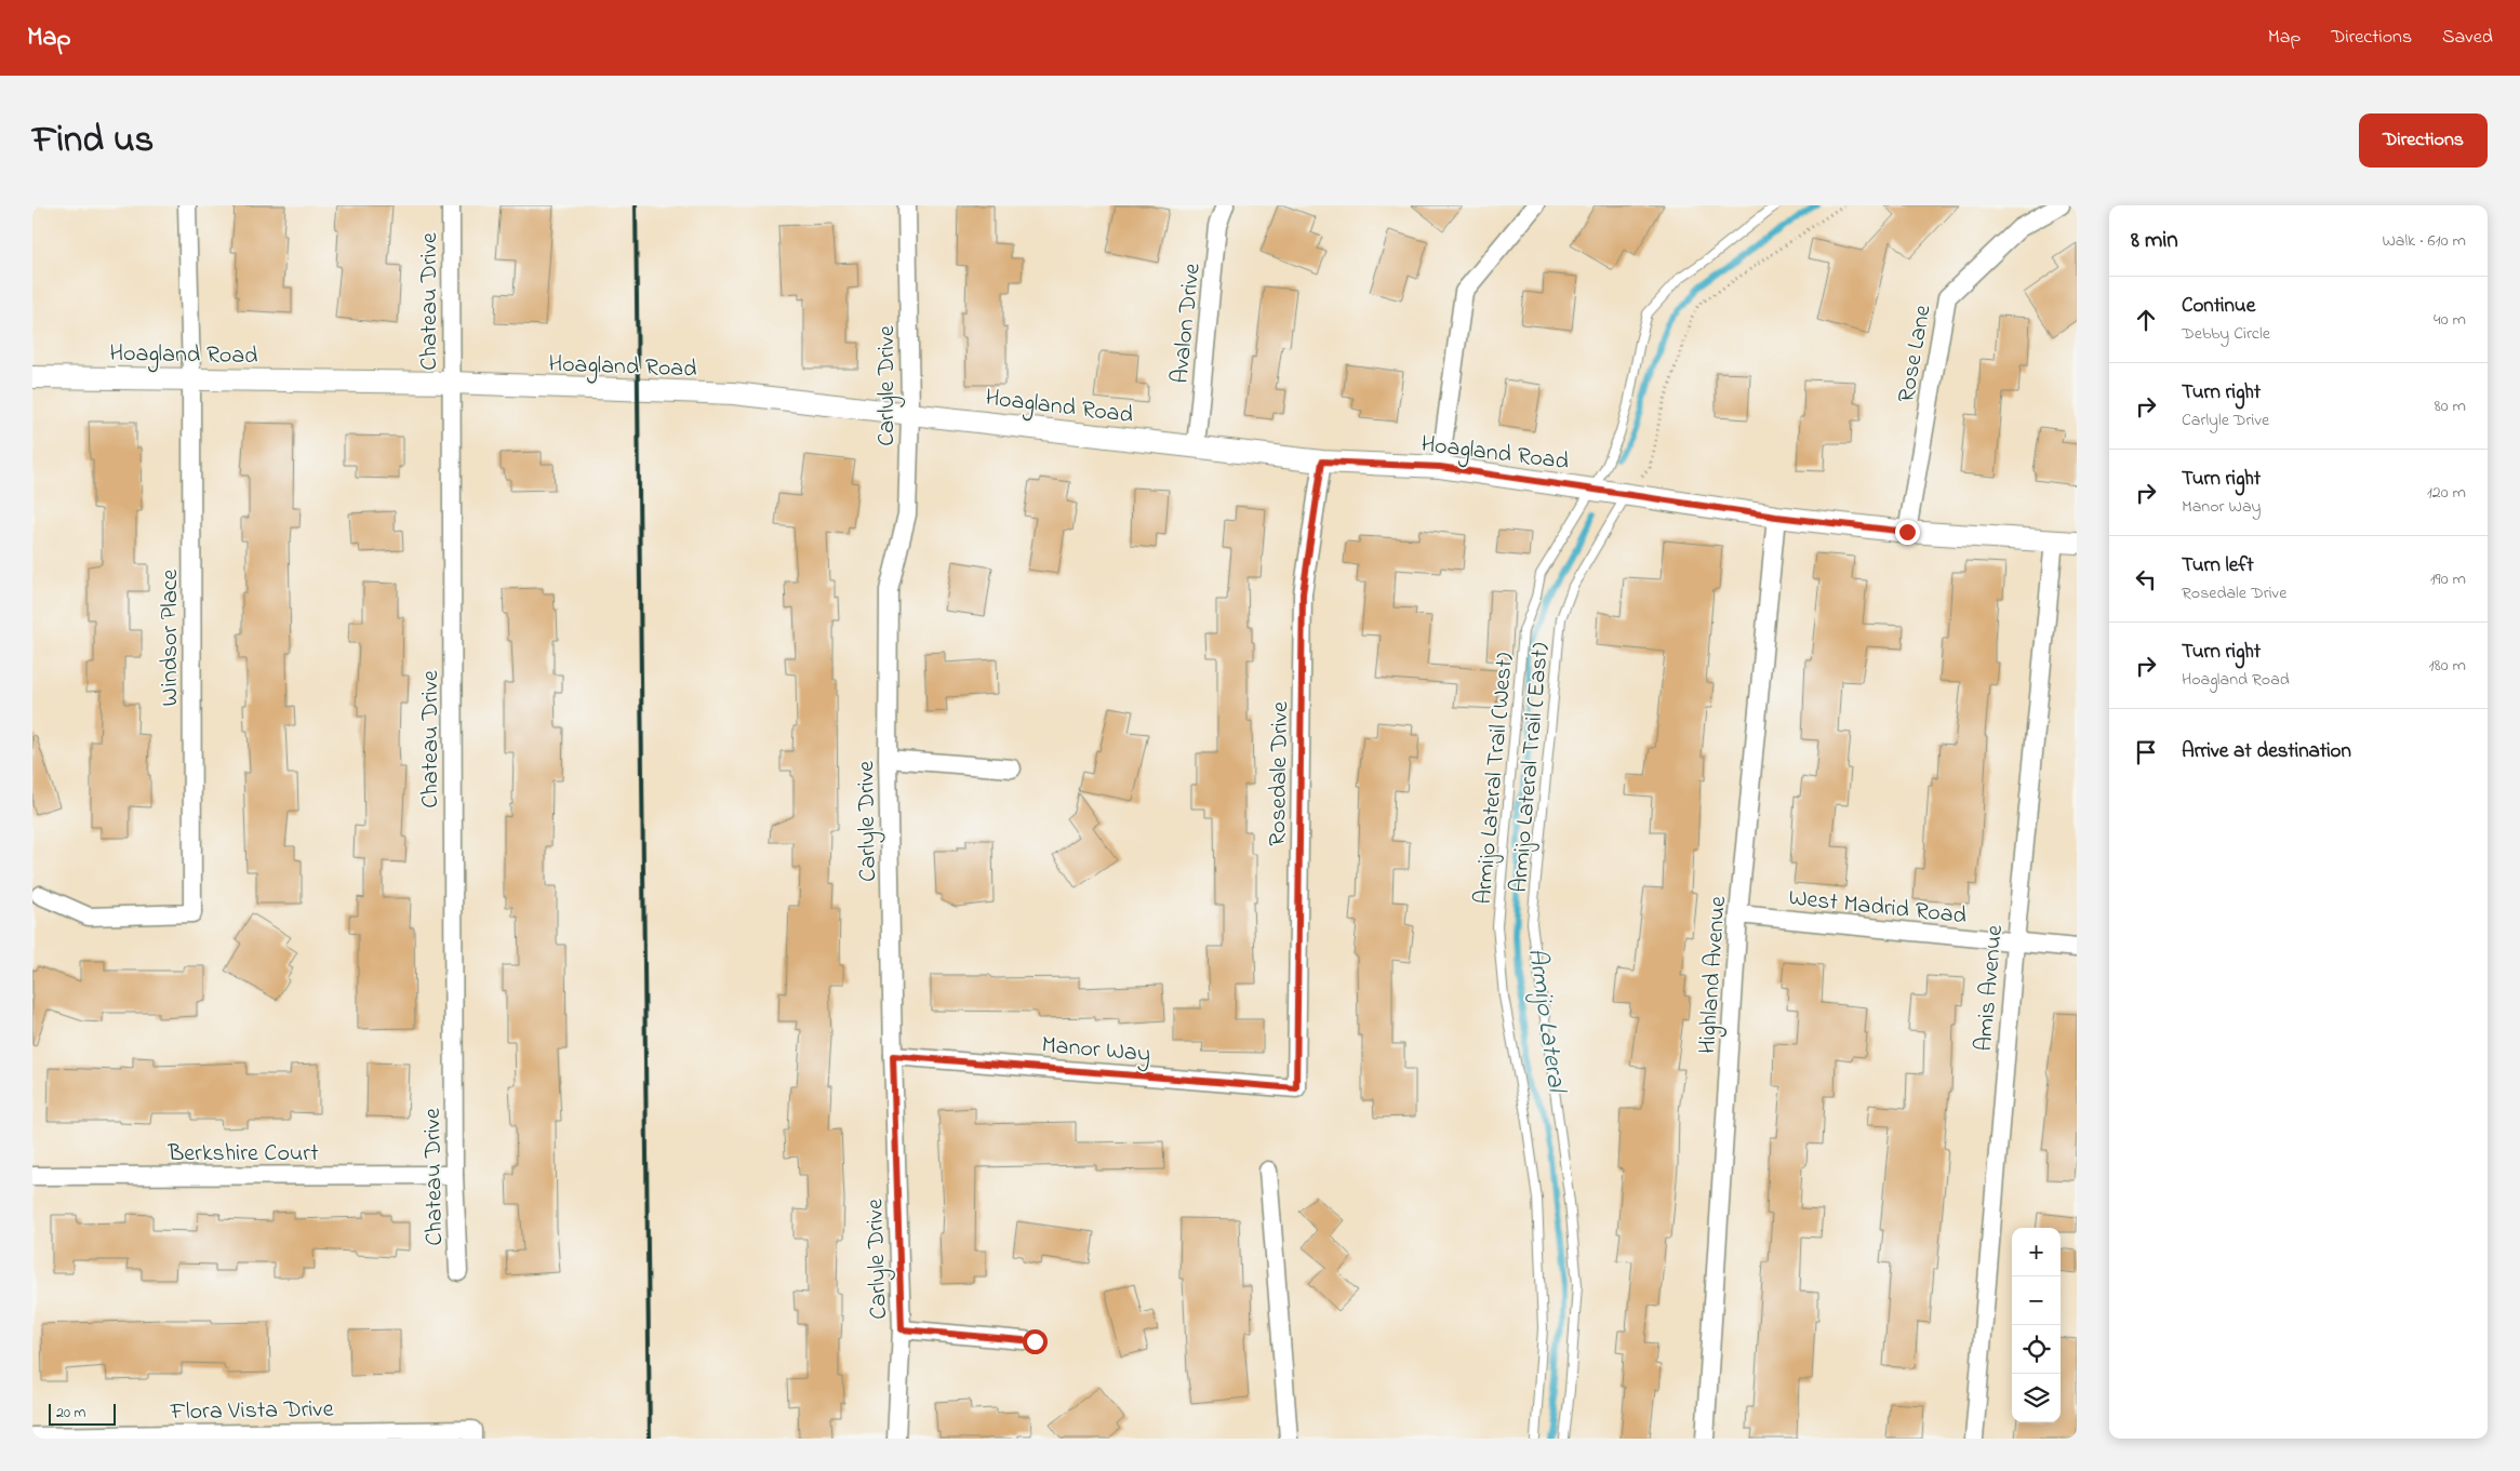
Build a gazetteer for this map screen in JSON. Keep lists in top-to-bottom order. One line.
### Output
{"streets":{"street":["Chateau Drive","Avalon Drive","Hoagland Road","Rose Lane","Carlyle Drive","Windsor Place","Rosedale Drive","West Madrid Road","Highland Avenue","Amis Avenue","Manor Way","Berkshire Court","Flora Vista Drive"],"lane":["Armijo Lateral Trail (East)","Armijo Lateral Trail (West)"]},"crossings":[["Chateau Drive","Hoagland Road"],["Chateau Drive","Berkshire Court"],["Avalon Drive","Hoagland Road"],["Hoagland Road","Rose Lane"],["Hoagland Road","Carlyle Drive"],["Hoagland Road","Windsor Place"],["Hoagland Road","Armijo Lateral Trail (East)"],["Hoagland Road","Rosedale Drive"],["Hoagland Road","Armijo Lateral Trail (West)"],["Hoagland Road","Highland Avenue"],["Hoagland Road","Amis Avenue"],["Carlyle Drive","Manor Way"],["Rosedale Drive","Manor Way"],["West Madrid Road","Highland Avenue"],["West Madrid Road","Amis Avenue"]],"water":["Armijo Lateral"],"scale_bar":"20 m","page":{"header":"Map","nav":["Map","Directions","Saved"],"title":"Find us","buttons":"Directions","heading":["8 min","Walk · 610 m"],"list":[["Continue","Debby Circle","40 m"],["Turn right","Carlyle Drive","80 m"],["Turn right","Manor Way","120 m"],["Turn left","Rosedale Drive","190 m"],["Turn right","Hoagland Road","180 m"],"Arrive at destination"],"map_buttons":["+","−"],"scale":"20 m"}}
